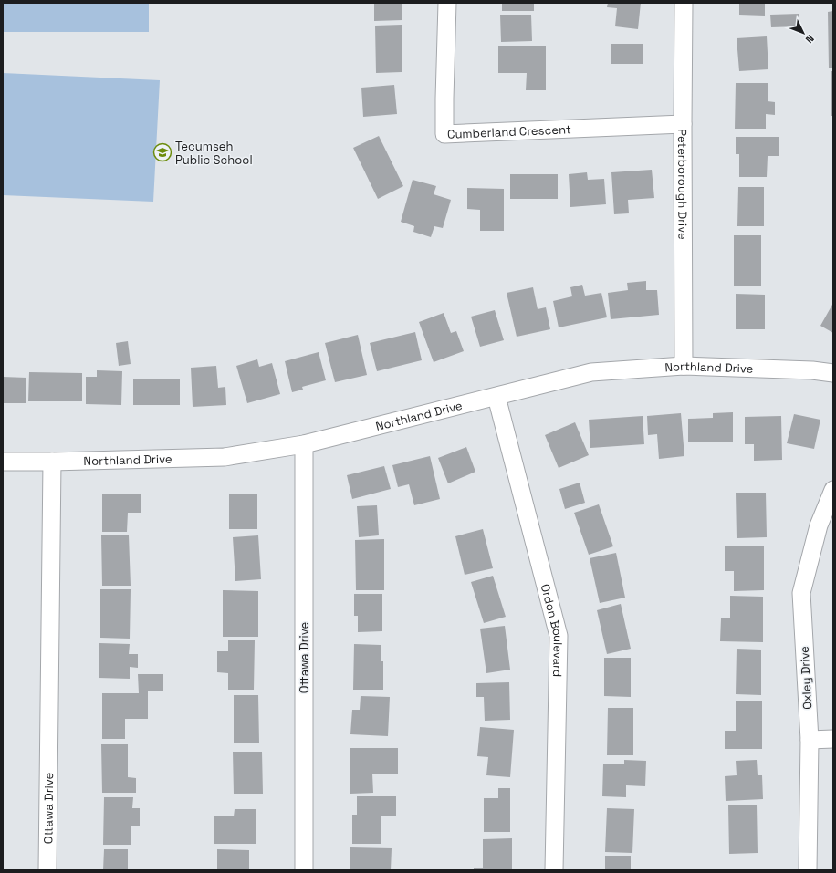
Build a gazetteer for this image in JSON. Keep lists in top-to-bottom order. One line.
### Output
{"streets":{"street":["Cumberland Crescent","Peterborough Drive","Northland Drive","Ordon Boulevard","Ottawa Drive","Oxley Drive"]},"crossings":[["Cumberland Crescent","Peterborough Drive"],["Peterborough Drive","Northland Drive"],["Northland Drive","Ordon Boulevard"],["Northland Drive","Ottawa Drive"]],"places":{"school or university":["Tecumseh Public School"]},"north":"bottom right"}
